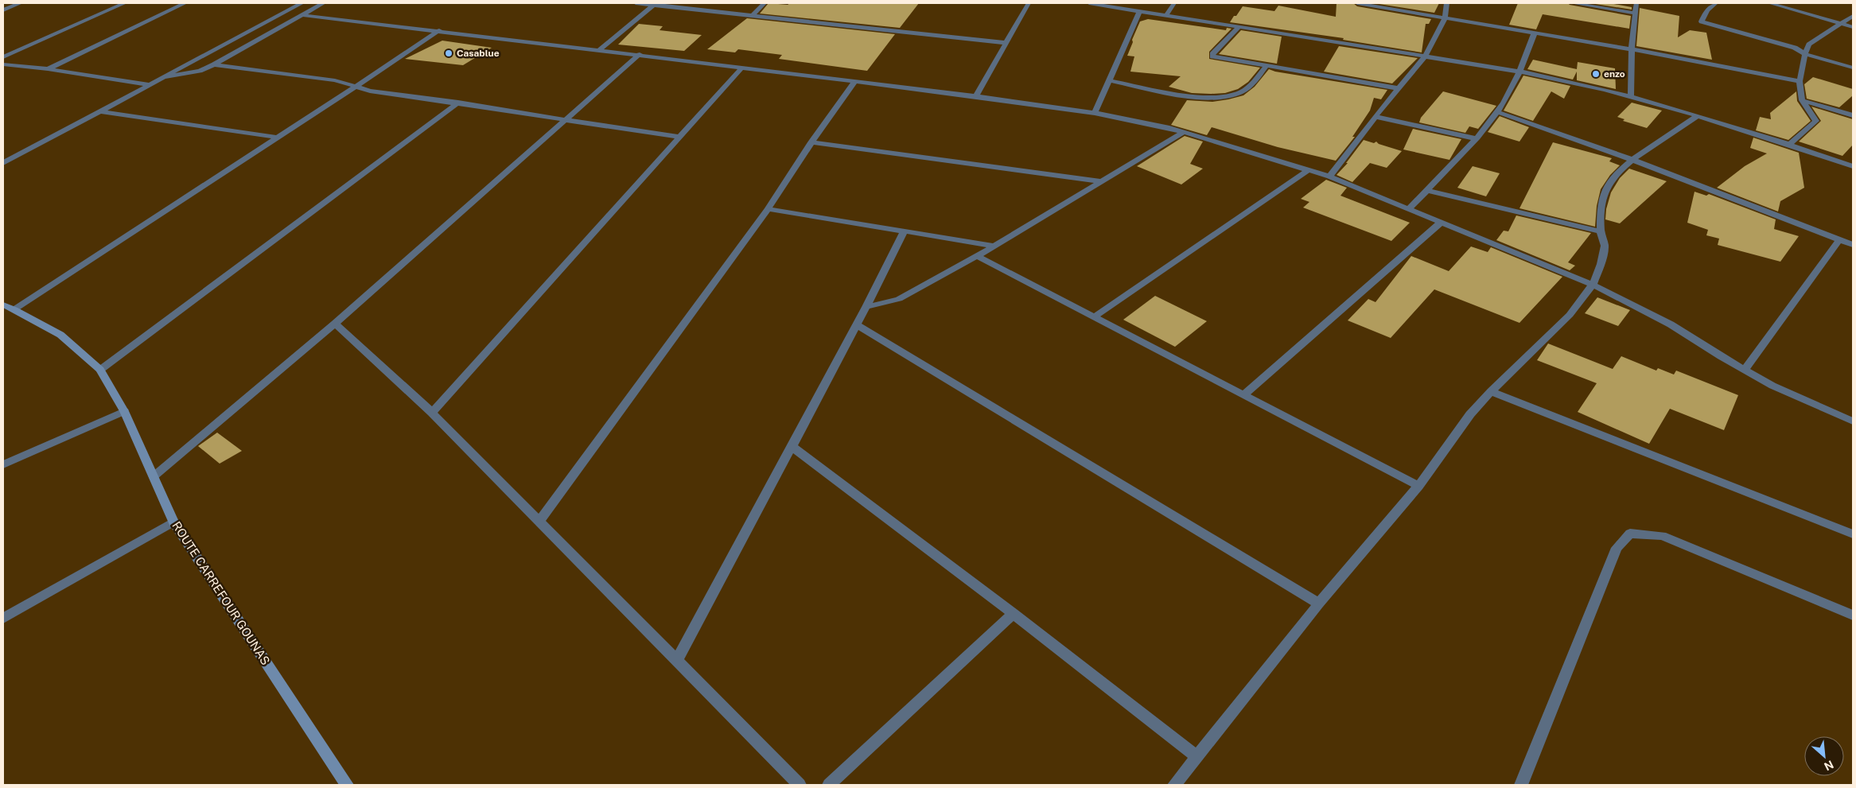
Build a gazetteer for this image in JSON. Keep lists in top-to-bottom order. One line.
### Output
{"streets":{"main road":["ROUTE CARREFOUR GOUNAS"]},"places":["Casablue","enzo"],"north":"bottom right"}
